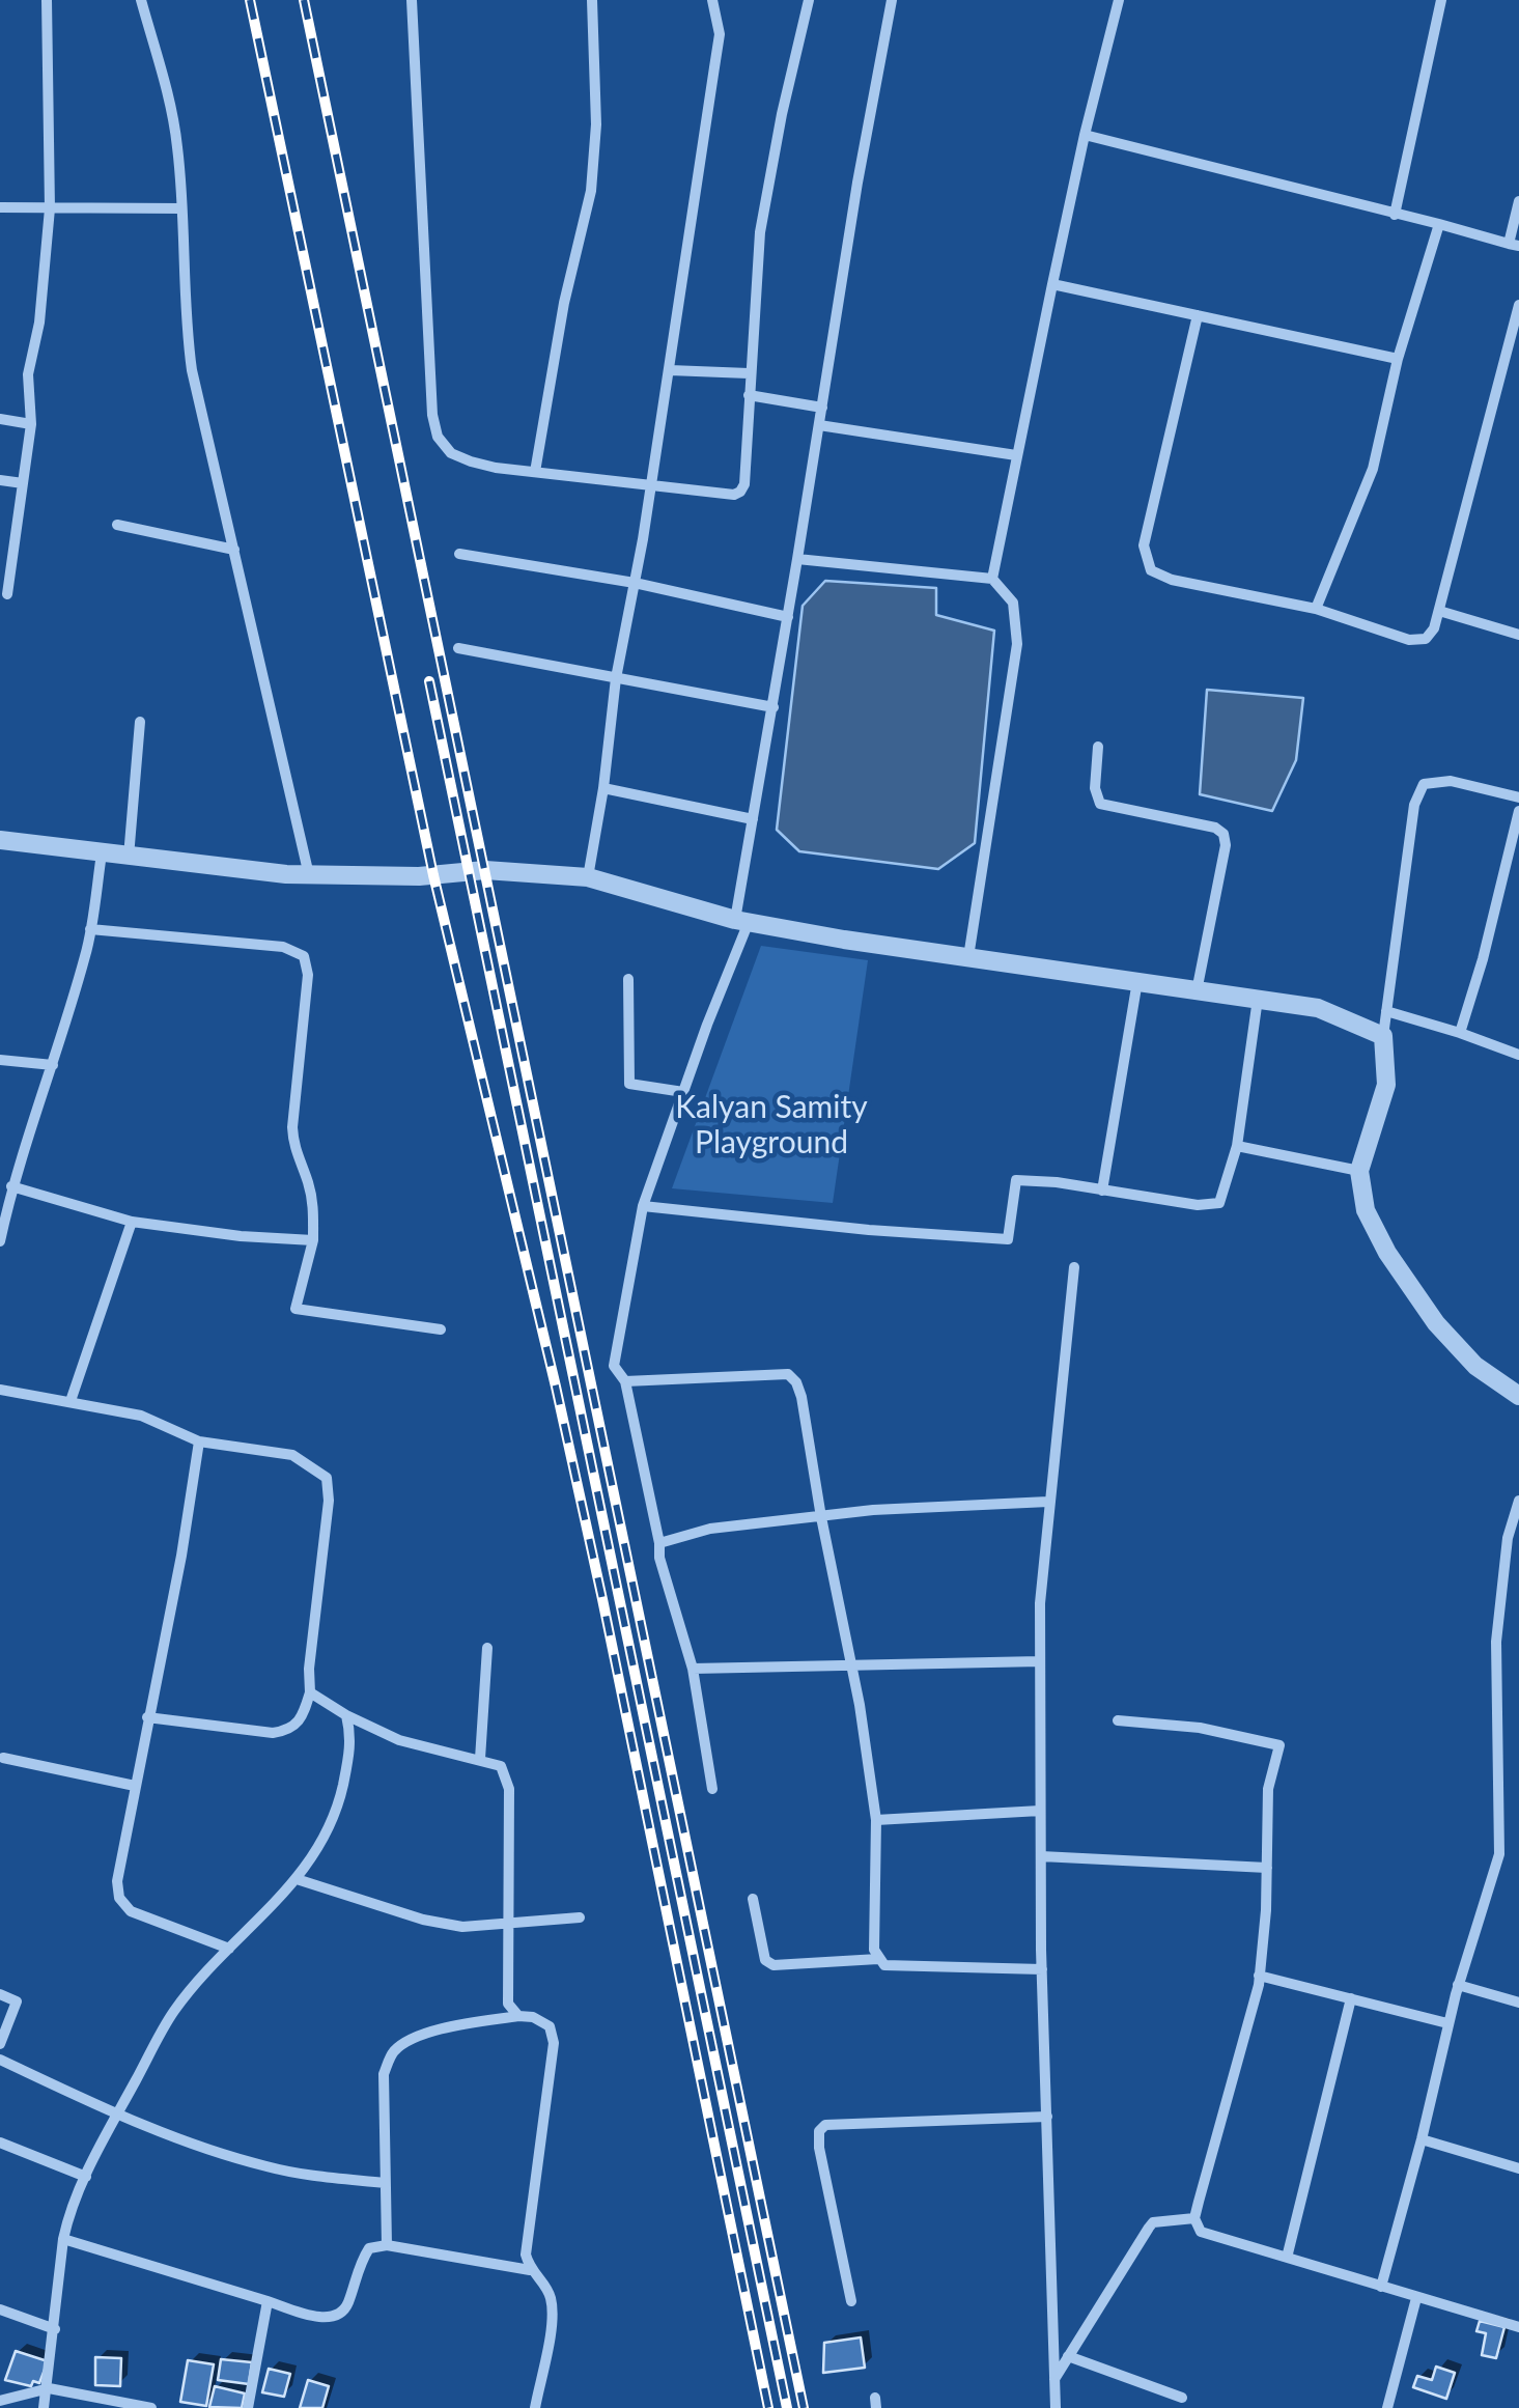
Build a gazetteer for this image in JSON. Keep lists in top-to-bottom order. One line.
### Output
{"parks":["Kalyan Samity Playground"]}
